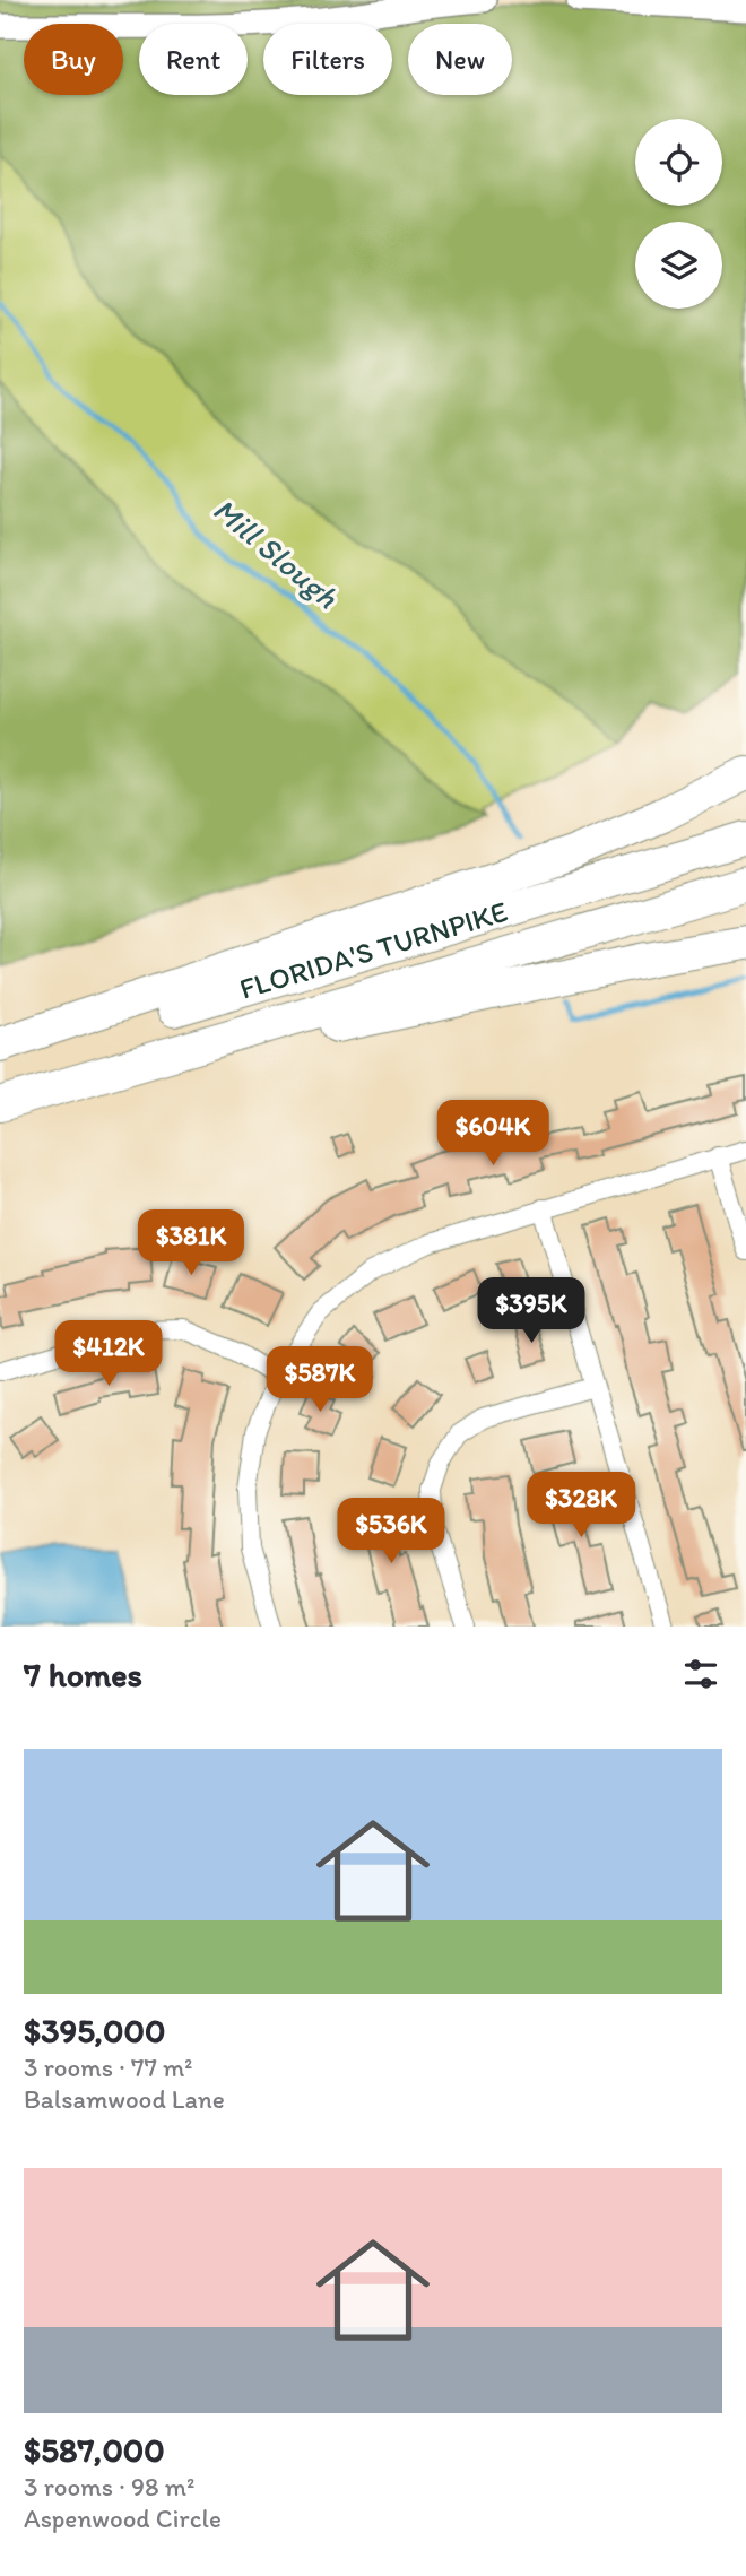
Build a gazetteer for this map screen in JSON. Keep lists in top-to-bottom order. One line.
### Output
{"streets":{"highway":["FLORIDA'S TURNPIKE"]},"water":["Mill Slough"],"page":{"chip":["Buy","Rent","Filters","New"],"price":["$604K","$381K","$395K","$412K","$587K","$328K","$536K"],"heading":"7 homes","list":[{"name":"$395,000","note":"3 rooms · 77 m² · Balsamwood Lane"},{"name":"$587,000","note":"3 rooms · 98 m² · Aspenwood Circle"}]}}
